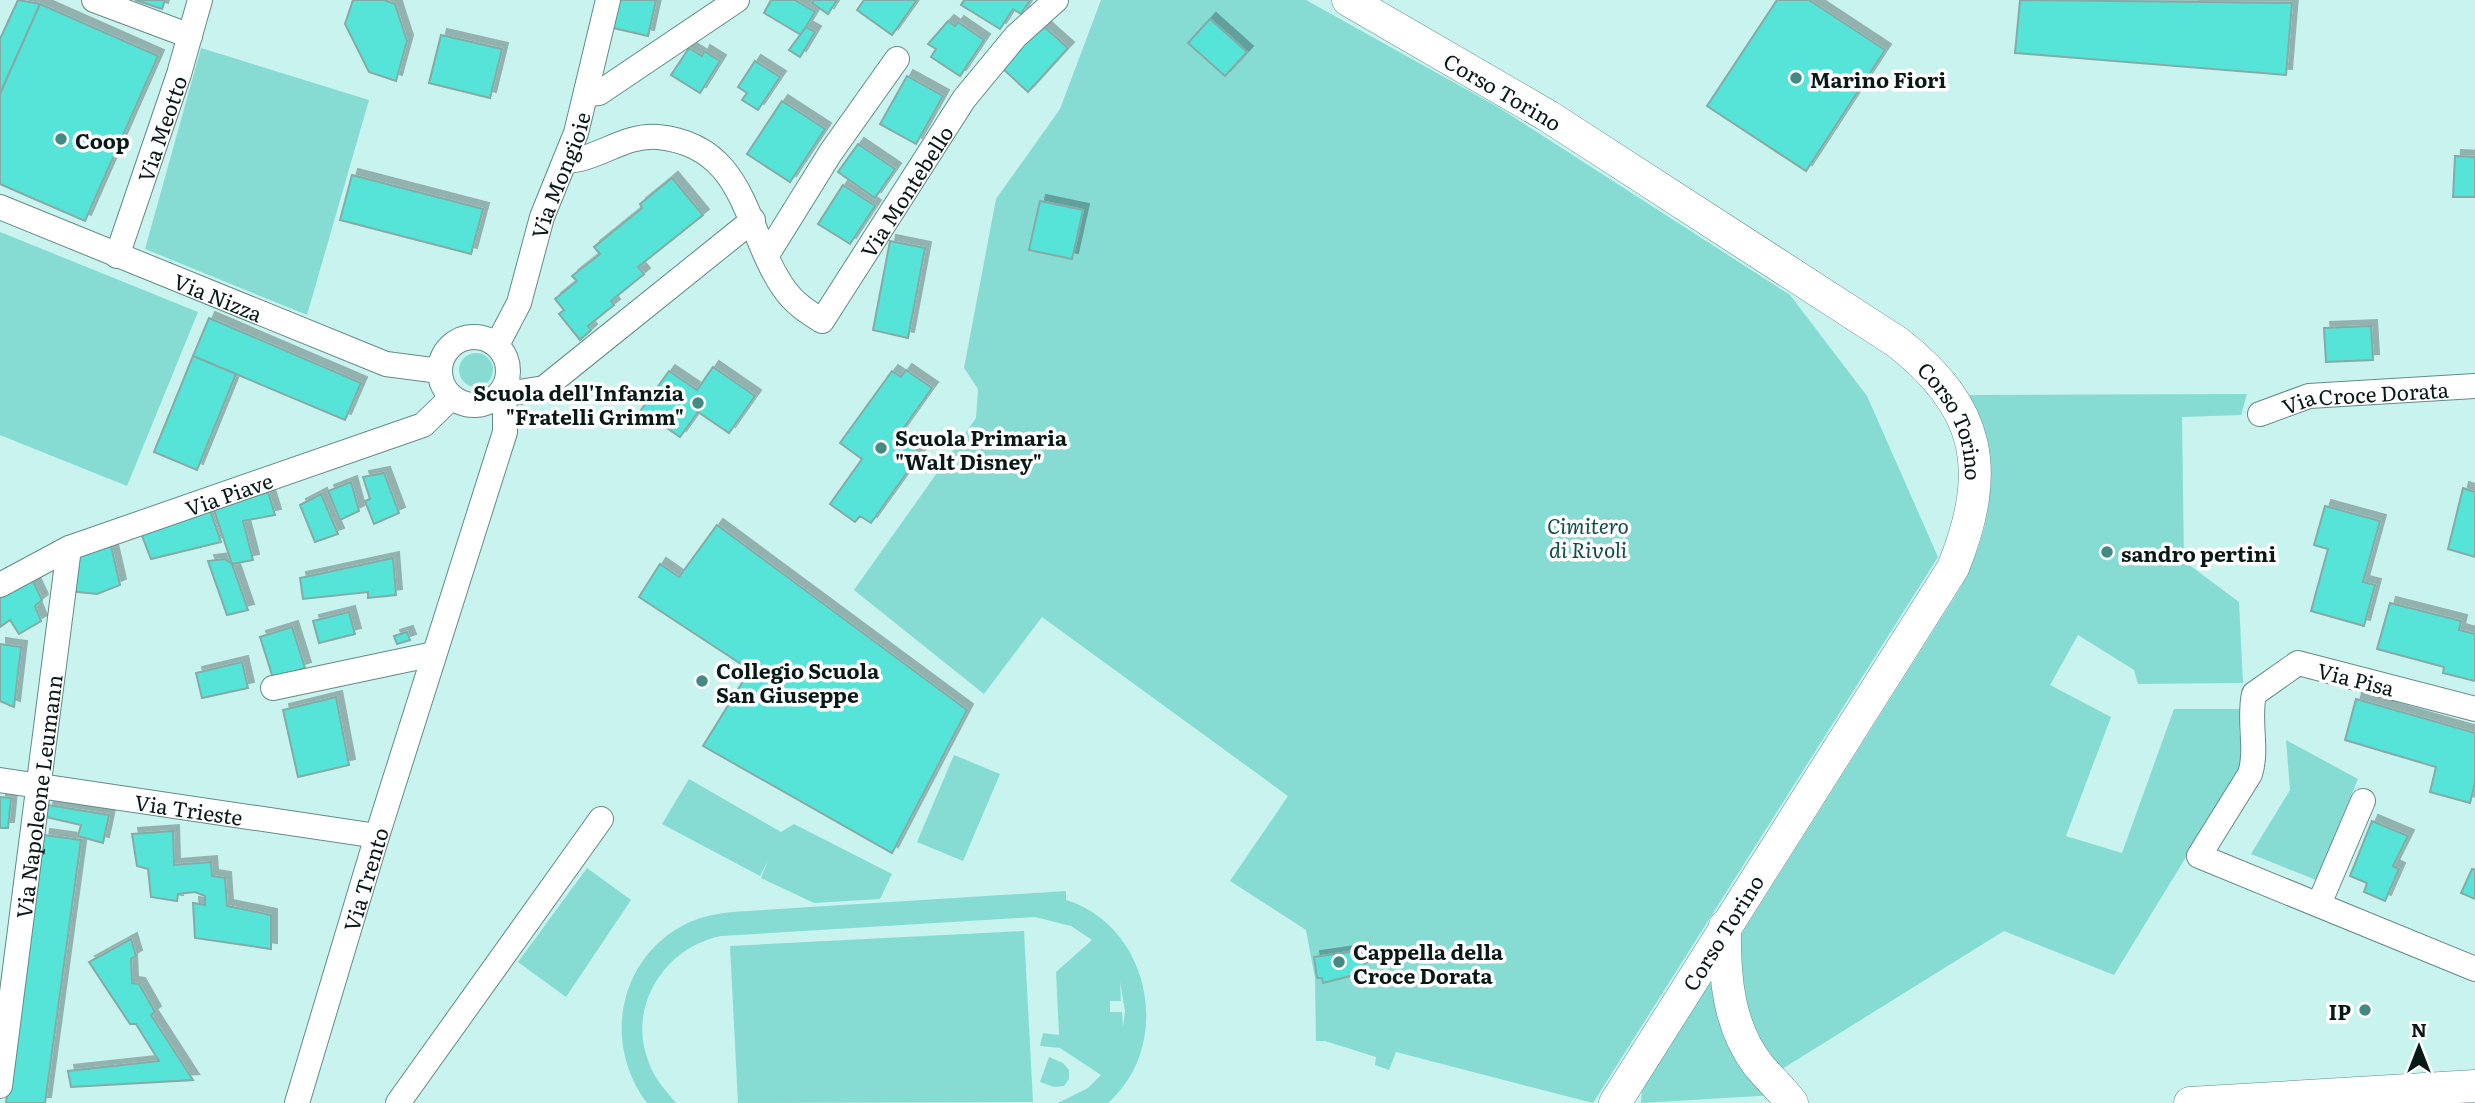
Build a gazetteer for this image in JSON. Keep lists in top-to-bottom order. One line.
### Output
{"streets":{"main road":["Corso Torino"],"street":["Via Meotto","Via Mongioie","Via Montebello","Via Nizza","Via Croce Dorata","Via Piave","Via Pisa","Via Napoleone Leumann","Via Trieste","Via Trento"]},"crossings":[["Via Meotto","Via Nizza"],["Via Mongioie","Via Montebello"],["Via Mongioie","Via Nizza"],["Via Mongioie","Via Piave"],["Via Mongioie","Via Trento"],["Via Nizza","Via Piave"],["Via Nizza","Via Trento"],["Via Piave","Via Napoleone Leumann"],["Via Piave","Via Trento"],["Via Napoleone Leumann","Via Trieste"],["Via Trieste","Via Trento"]],"parks":["Cimitero di Rivoli"],"places":["Marino Fiori","Coop","Scuola dell'Infanzia \"Fratelli Grimm\"","Scuola Primaria \"Walt Disney\"","sandro pertini","Collegio Scuola San Giuseppe","Cappella della Croce Dorata","IP"],"north":"top"}
